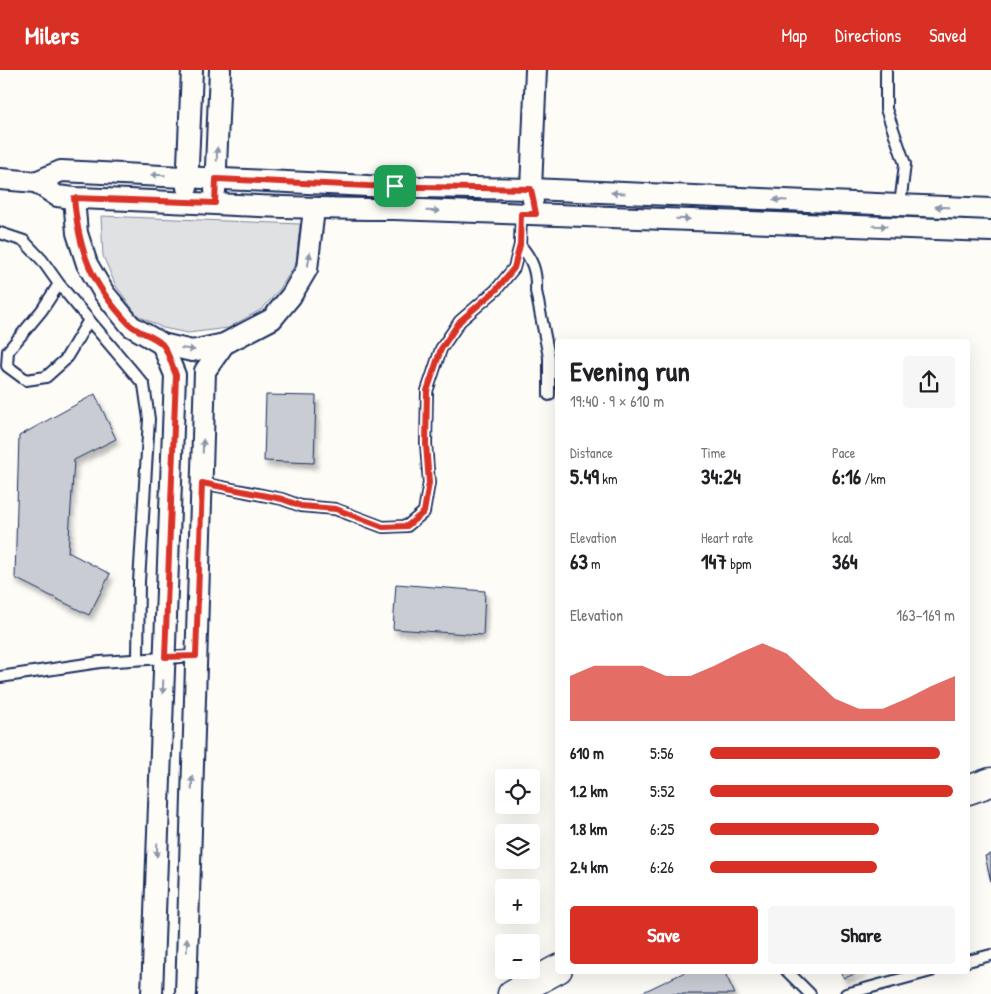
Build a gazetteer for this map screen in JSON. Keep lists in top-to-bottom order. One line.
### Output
{"page":{"header":"Milers","nav":["Map","Directions","Saved"],"heading":["Evening run","19:40 · 9 × 610 m"],"stats":[["Distance","5.49 km"],["Time","34:24"],["Pace","6:16 /km"],["Elevation","63 m"],["Heart rate","147 bpm"],["kcal","364"]],"chart":["Elevation","163–169 m"],"list":[{"name":"610 m","note":"5:56"},{"name":"1.2 km","note":"5:52"},{"name":"1.8 km","note":"6:25"},{"name":"2.4 km","note":"6:26"}],"map_buttons":["+","−"],"buttons":["Save","Share"]}}
